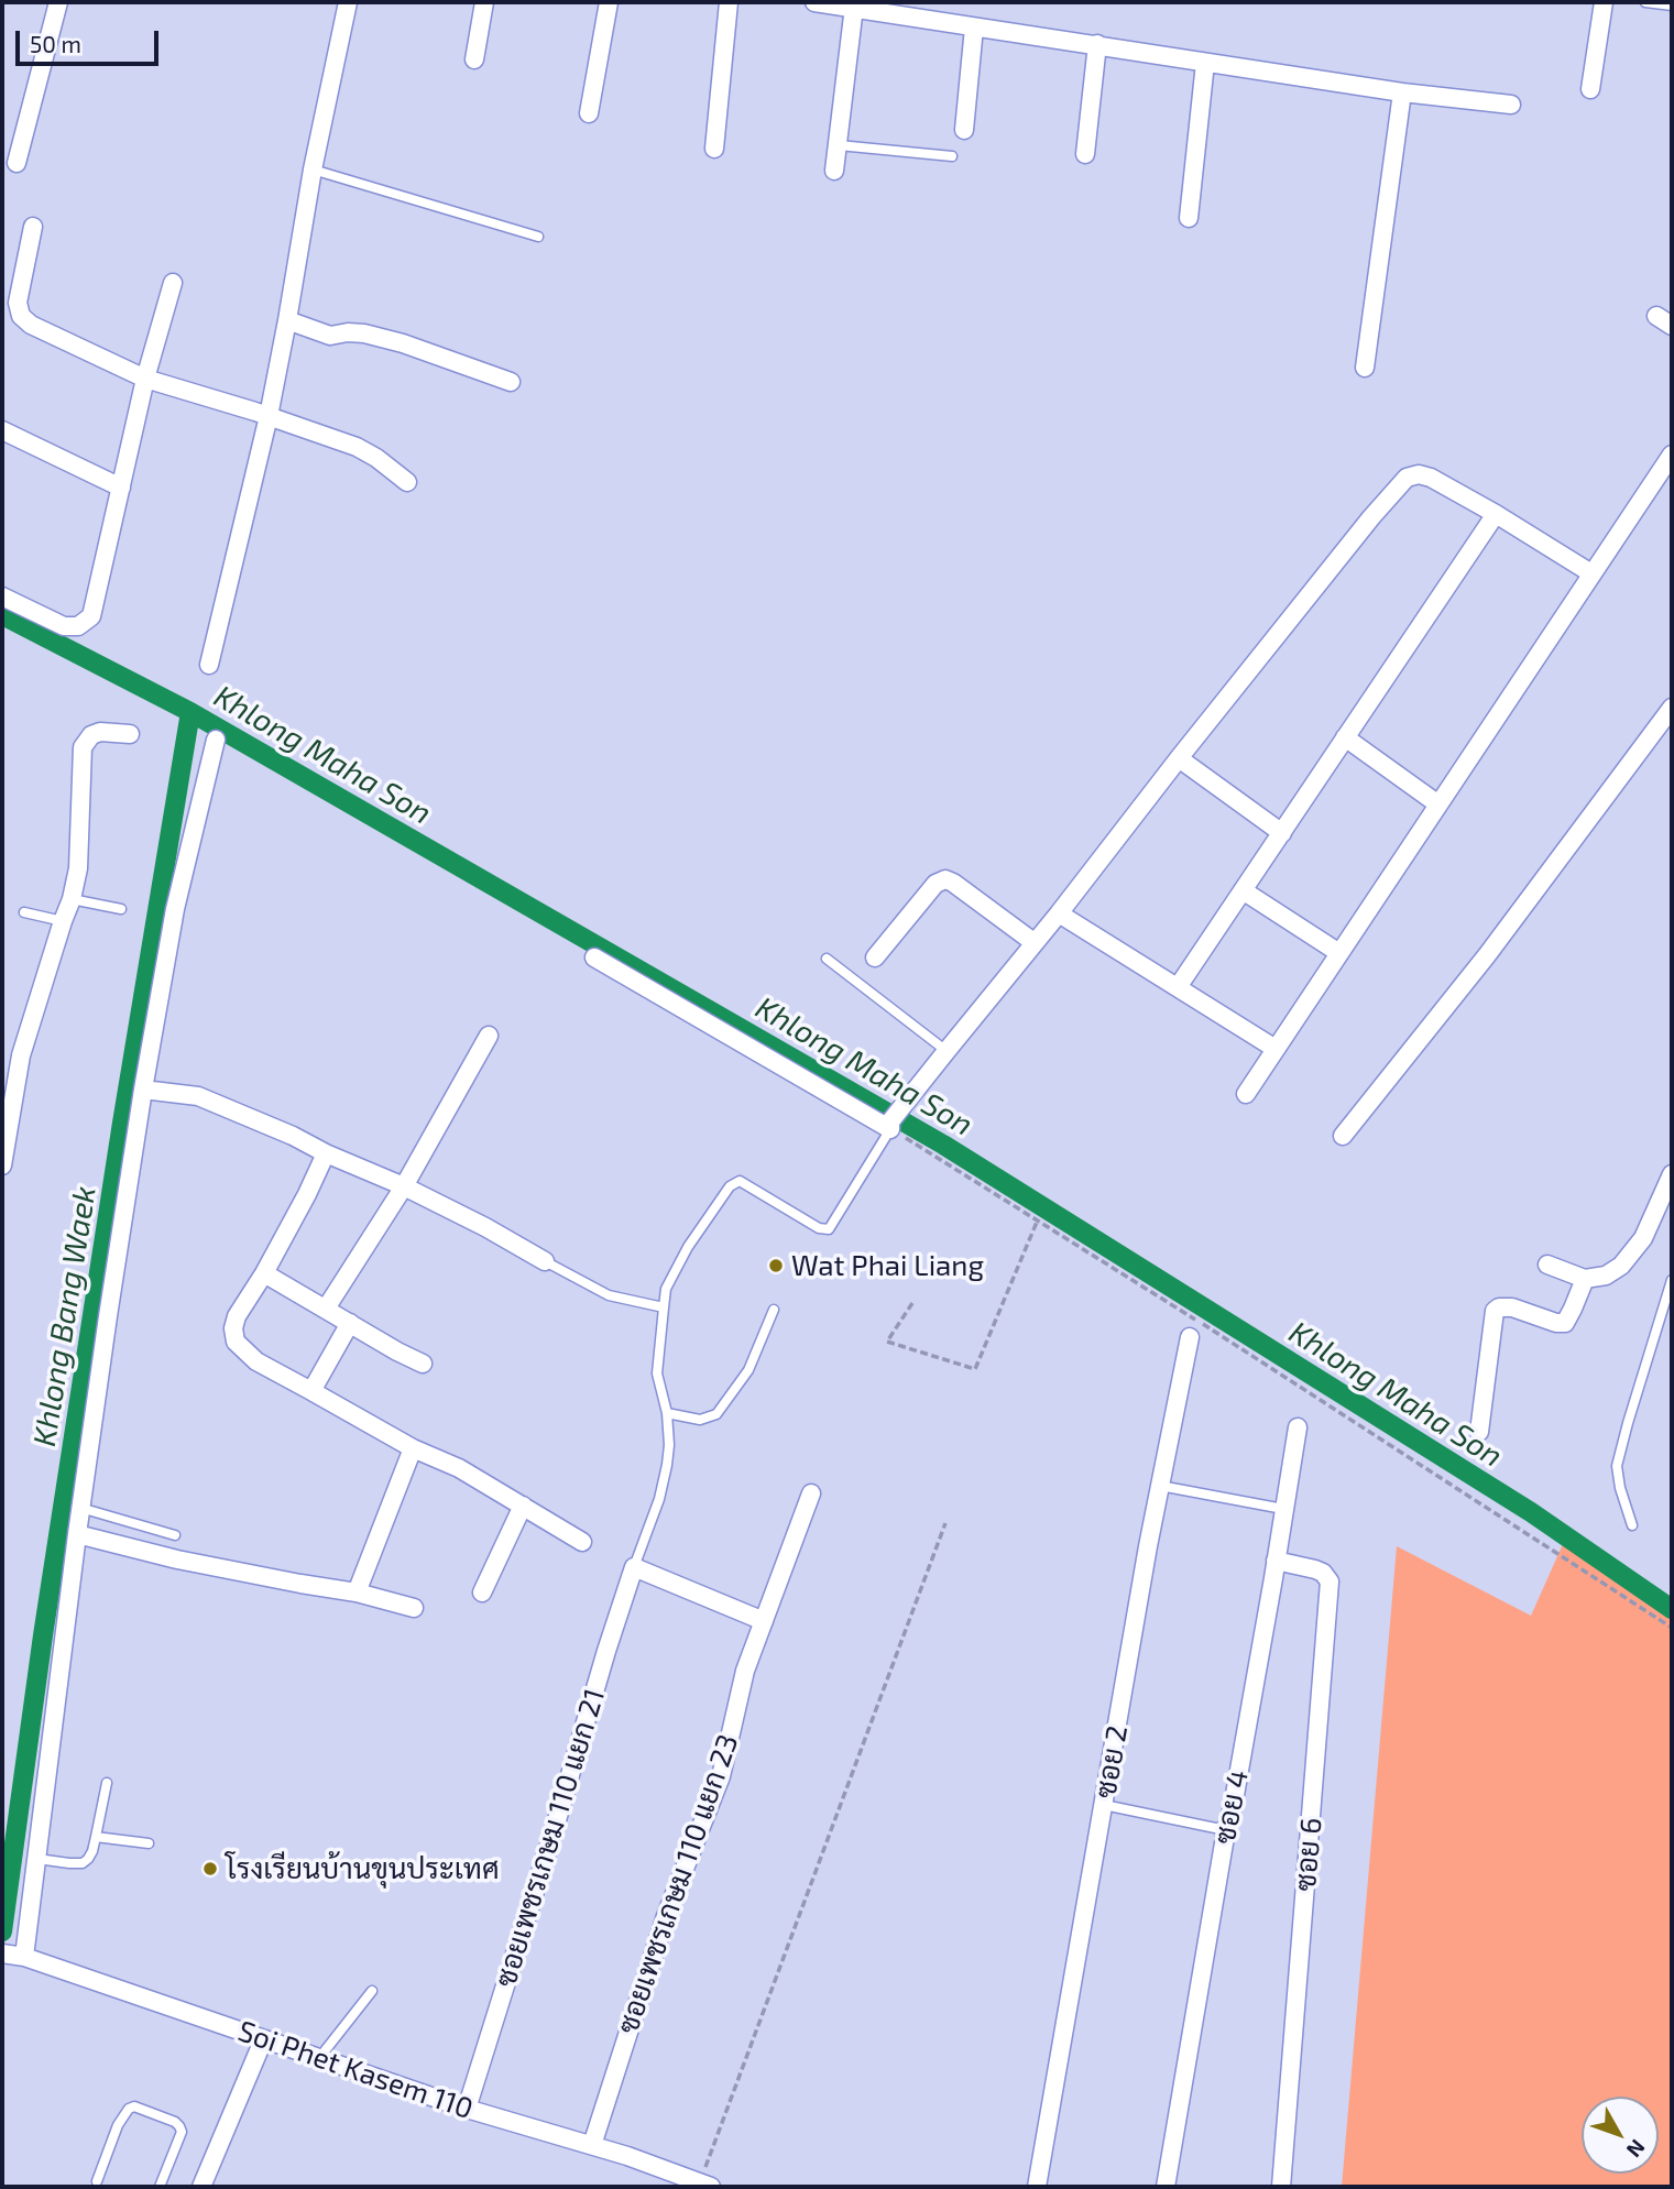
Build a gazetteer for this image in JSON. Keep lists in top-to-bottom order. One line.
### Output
{"streets":{"street":["ซอย 2","ซอย 4","ซอยเพชรเกษม 110 แยก 21","ซอย 6","ซอยเพชรเกษม 110 แยก 23","Soi Phet Kasem 110"]},"crossings":[["ซอย 4","ซอย 6"],["ซอยเพชรเกษม 110 แยก 21","Soi Phet Kasem 110"],["ซอยเพชรเกษม 110 แยก 23","Soi Phet Kasem 110"]],"water":["Khlong Maha Son","Khlong Bang Waek"],"places":["Wat Phai Liang","โรงเรียนบ้านขุนประเทศ"],"scale_bar":"50 m","north":"bottom right"}
